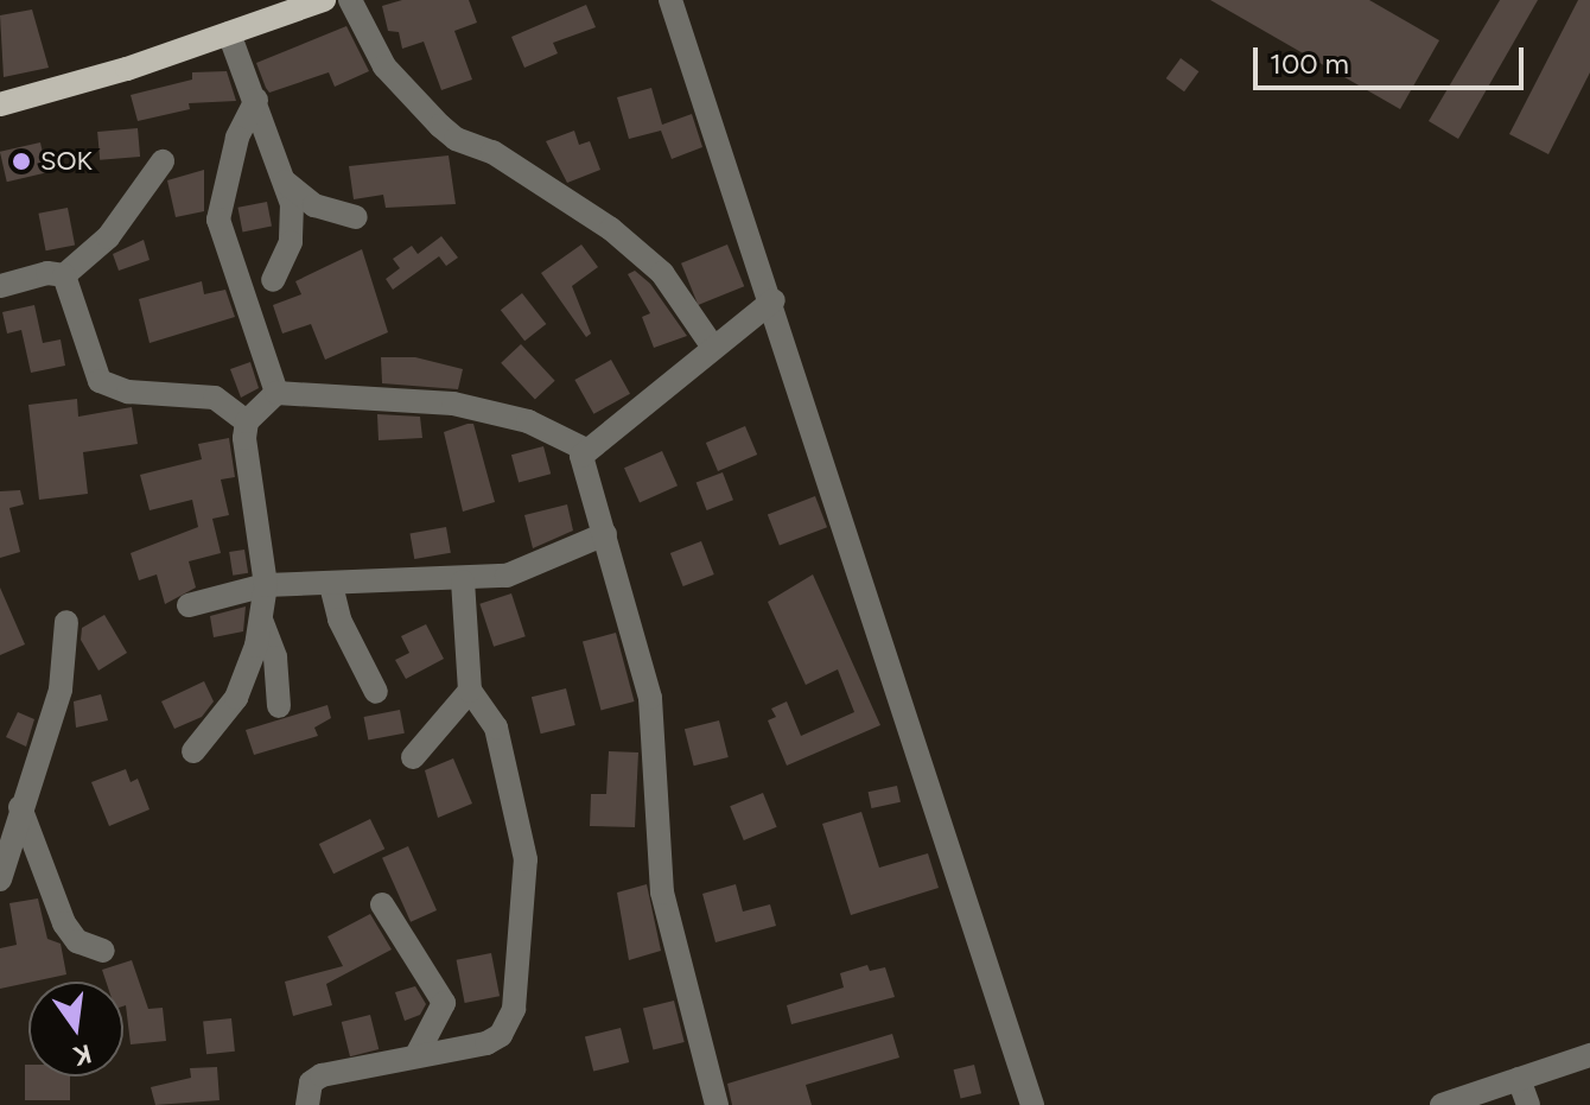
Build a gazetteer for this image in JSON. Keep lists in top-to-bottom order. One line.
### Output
{"places":["SOK"],"scale_bar":"100 m","north":"bottom"}
